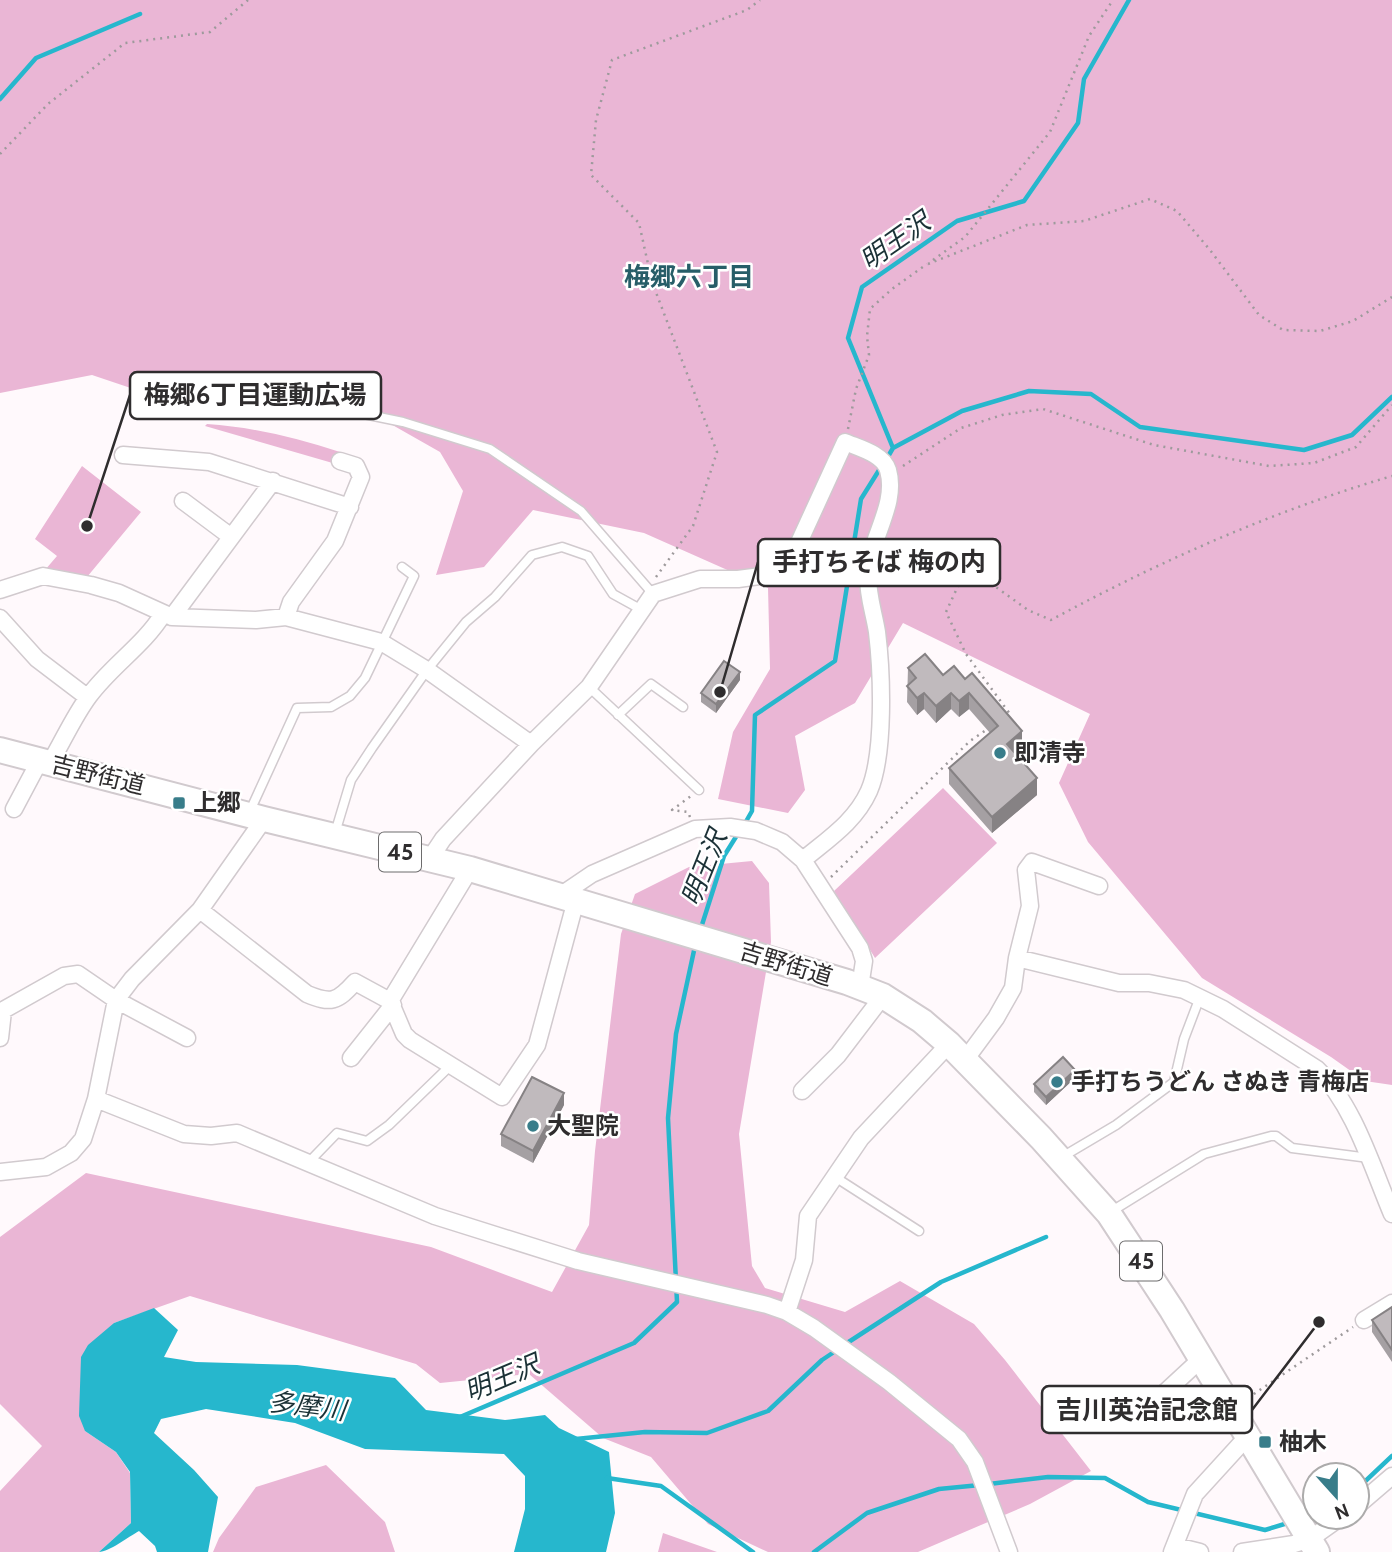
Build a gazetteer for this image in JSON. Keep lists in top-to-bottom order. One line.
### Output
{"streets":{"main road":["吉野街道","45"]},"districts":["梅郷六丁目"],"water":["明王沢","多摩川"],"places":{"other":["梅郷6丁目運動広場","手打ちそば 梅の内","即清寺","手打ちうどん さぬき 青梅店","大聖院","吉川英治記念館"],"transit":["上郷","柚木"]},"north":"bottom"}
